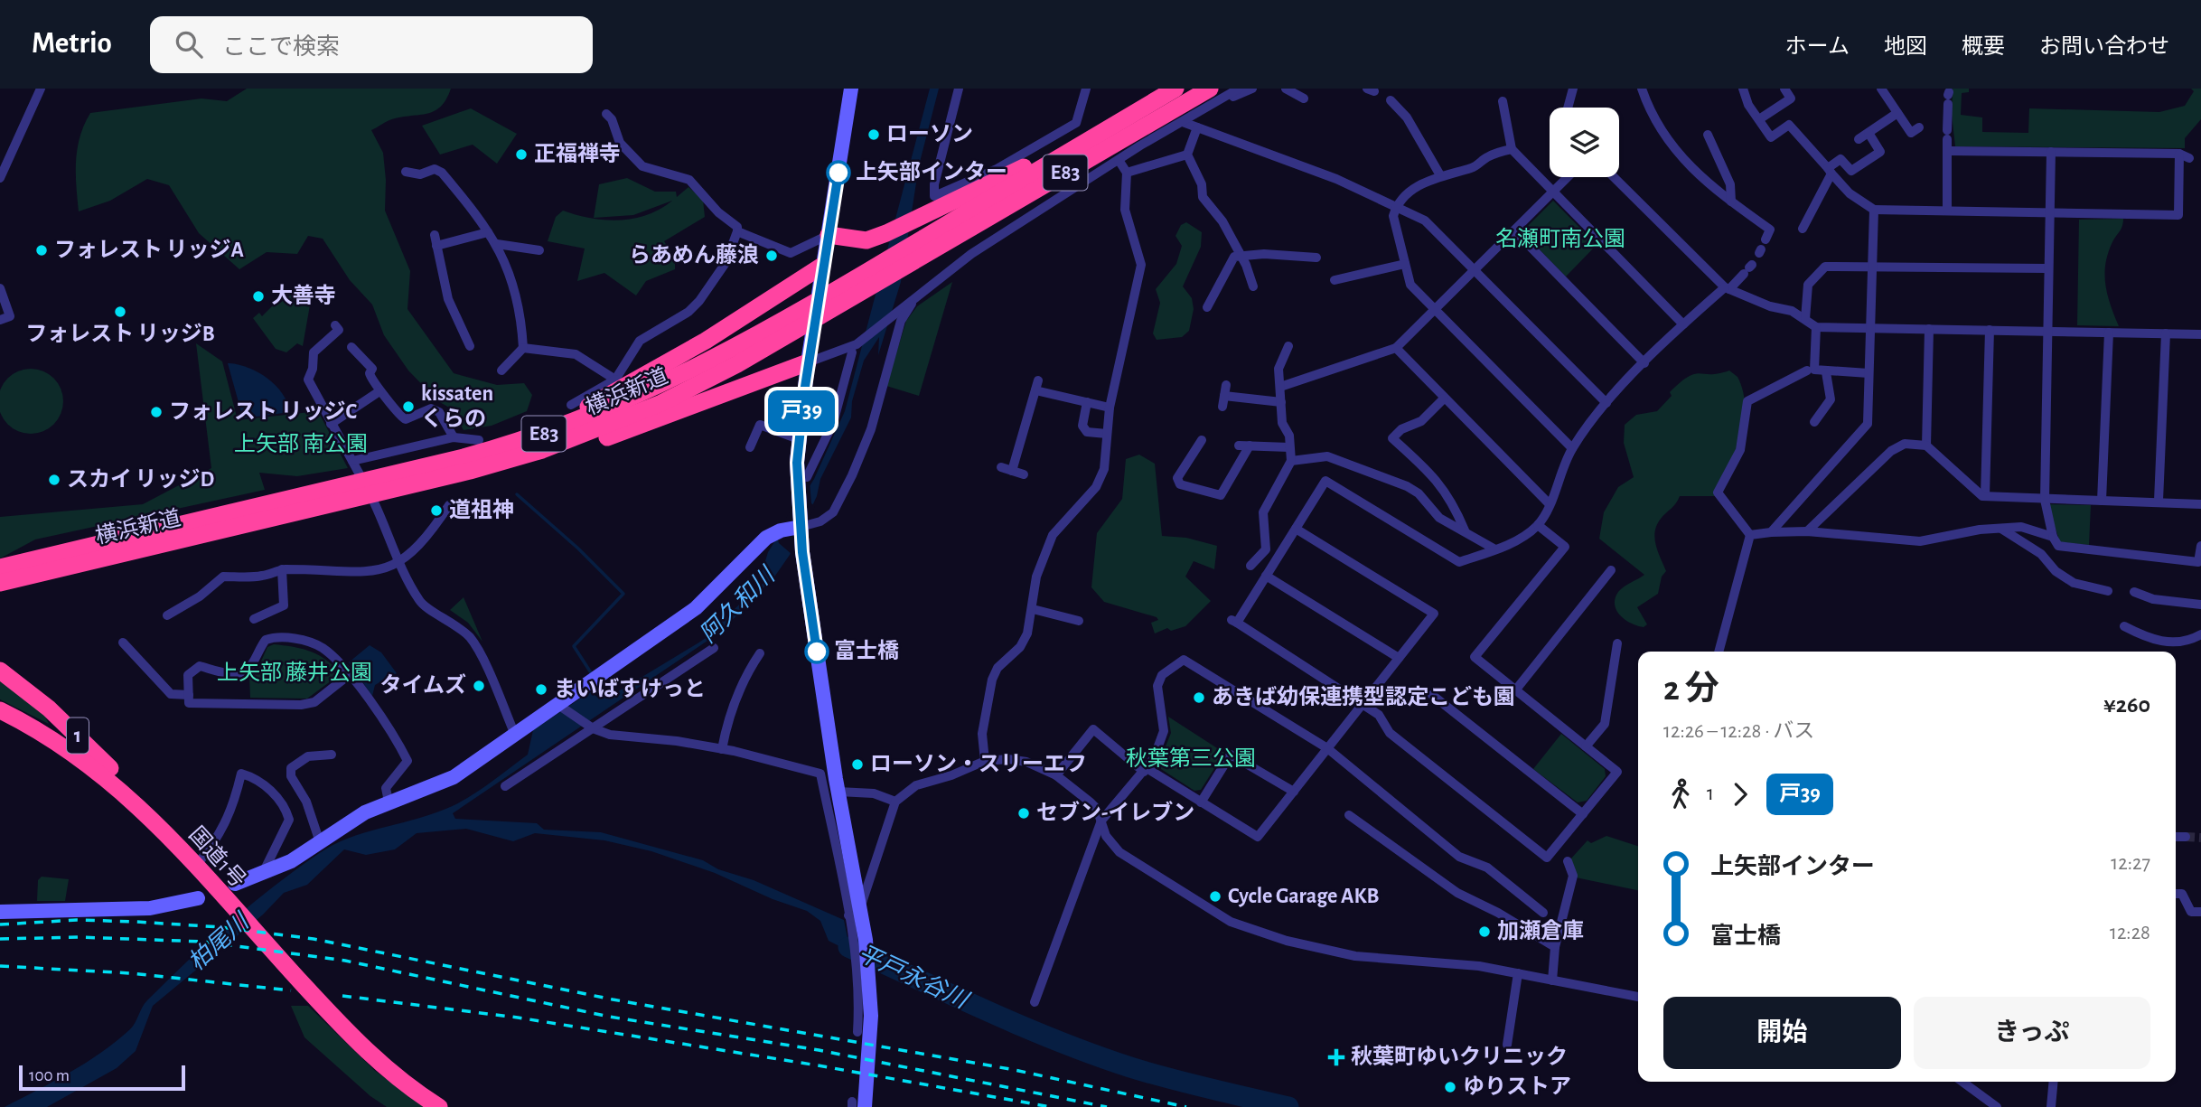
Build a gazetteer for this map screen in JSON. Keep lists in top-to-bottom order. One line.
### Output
{"streets":{"highway":["E83","横浜新道","1","国道1号"]},"crossings":[["1","国道1号"]],"water":["阿久和川","柏尾川","平戸永谷川"],"parks":["名瀬町南公園","上矢部 南公園","上矢部 藤井公園","秋葉第三公園"],"places":{"other":["ローソン","正福禅寺","上矢部インター","フォレスト リッジA","らあめん藤浪","大善寺","フォレスト リッジB","kissaten くらの","フォレスト リッジC","スカイ リッジD","道祖神","富士橋","タイムズ","まいばすけっと","あきば幼保連携型認定こども園","ローソン・スリーエフ","セブン-イレブン","Cycle Garage AKB","加瀬倉庫","ゆりストア"],"health":["秋葉町ゆいクリニック"]},"lines":["bus line 戸39"],"scale_bar":"100 m","page":{"header":"Metrio","search":"ここで検索","nav":["ホーム","地図","概要","お問い合わせ"],"on_map":"戸39","heading":["2 分","12:26 – 12:28 · バス","¥260"],"legs":["1","戸39"],"list":[{"name":"上矢部インター","value":"12:27"},{"name":"富士橋","value":"12:28"}],"buttons":["開始","きっぷ"],"scale":"100 m"}}
